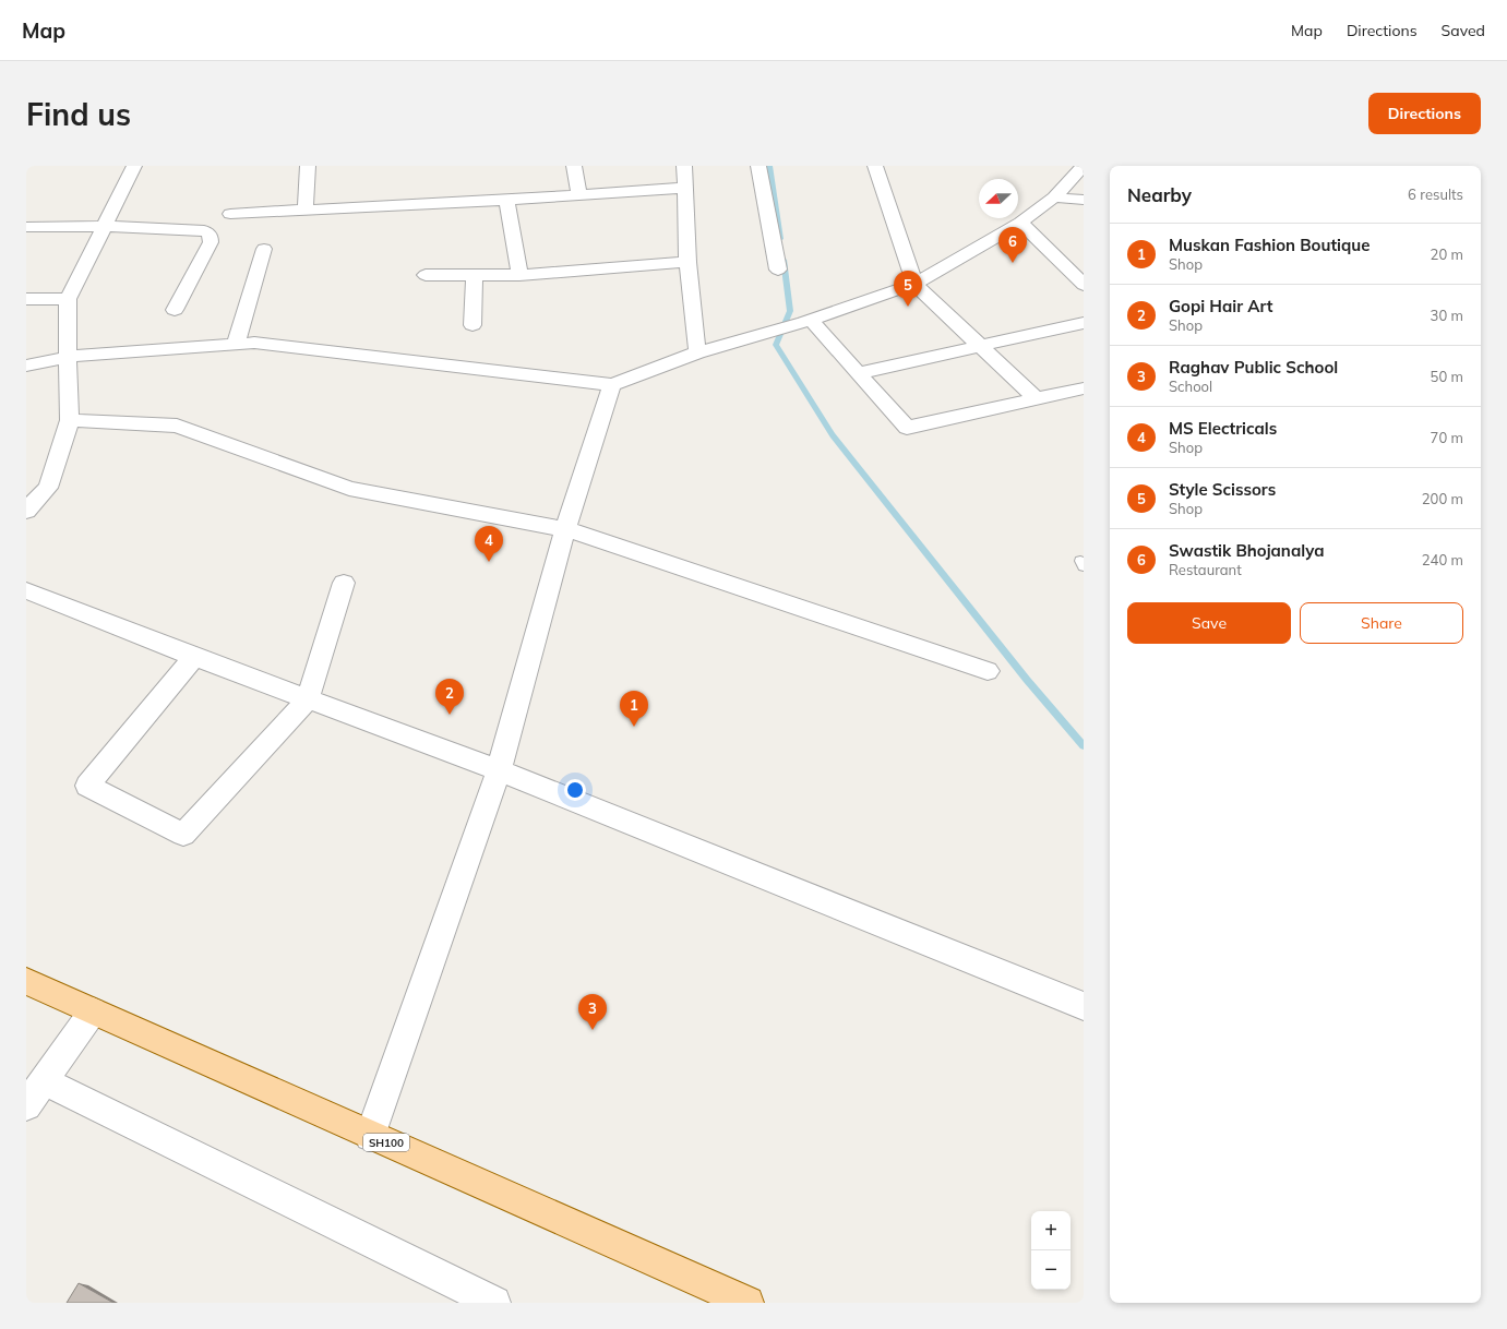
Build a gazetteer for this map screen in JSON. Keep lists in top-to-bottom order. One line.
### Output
{"streets":{"main road":["SH100"]},"north":"left","page":{"header":"Map","nav":["Map","Directions","Saved"],"buttons":["Directions",["Save","Share"]],"title":"Find us","heading":["Nearby","6 results"],"list":[{"mark":"1","name":"Muskan Fashion Boutique","note":"Shop","value":"20 m"},{"mark":"2","name":"Gopi Hair Art","note":"Shop","value":"30 m"},{"mark":"3","name":"Raghav Public School","note":"School","value":"50 m"},{"mark":"4","name":"MS Electricals","note":"Shop","value":"70 m"},{"mark":"5","name":"Style Scissors","note":"Shop","value":"200 m"},{"mark":"6","name":"Swastik Bhojanalya","note":"Restaurant","value":"240 m"}],"pins":["6","5","4","2","1","3"],"map_buttons":["+","−"]}}
